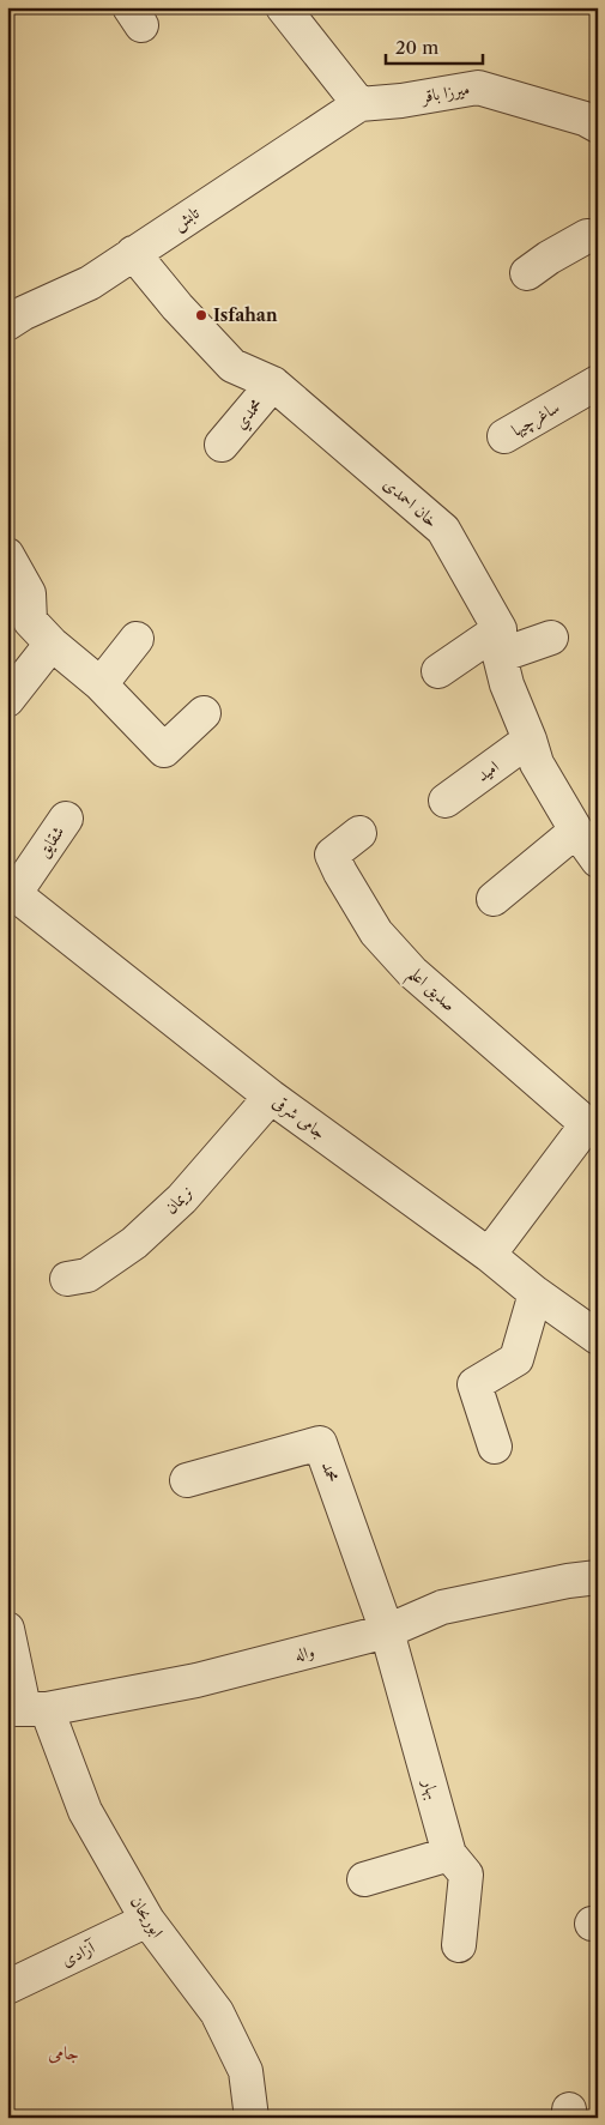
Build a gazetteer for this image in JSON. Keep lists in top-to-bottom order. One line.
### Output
{"streets":{"street":["میرزا باقر","تابش","محمدي","ساغرچیها","خان احمدی","امید","شقایق","صدیق اعلم","جامی شرقی","نریمان","محمد","واله","بهار","ابوریحان","آزادی"]},"crossings":[["میرزا باقر","تابش"],["تابش","خان احمدی"],["محمدي","خان احمدی"],["خان احمدی","امید"],["شقایق","جامی شرقی"],["صدیق اعلم","جامی شرقی"],["جامی شرقی","نریمان"],["محمد","واله"],["محمد","بهار"],["واله","بهار"],["واله","ابوریحان"],["ابوریحان","آزادی"]],"districts":["جامی"],"places":["Isfahan"],"scale_bar":"20 m"}
